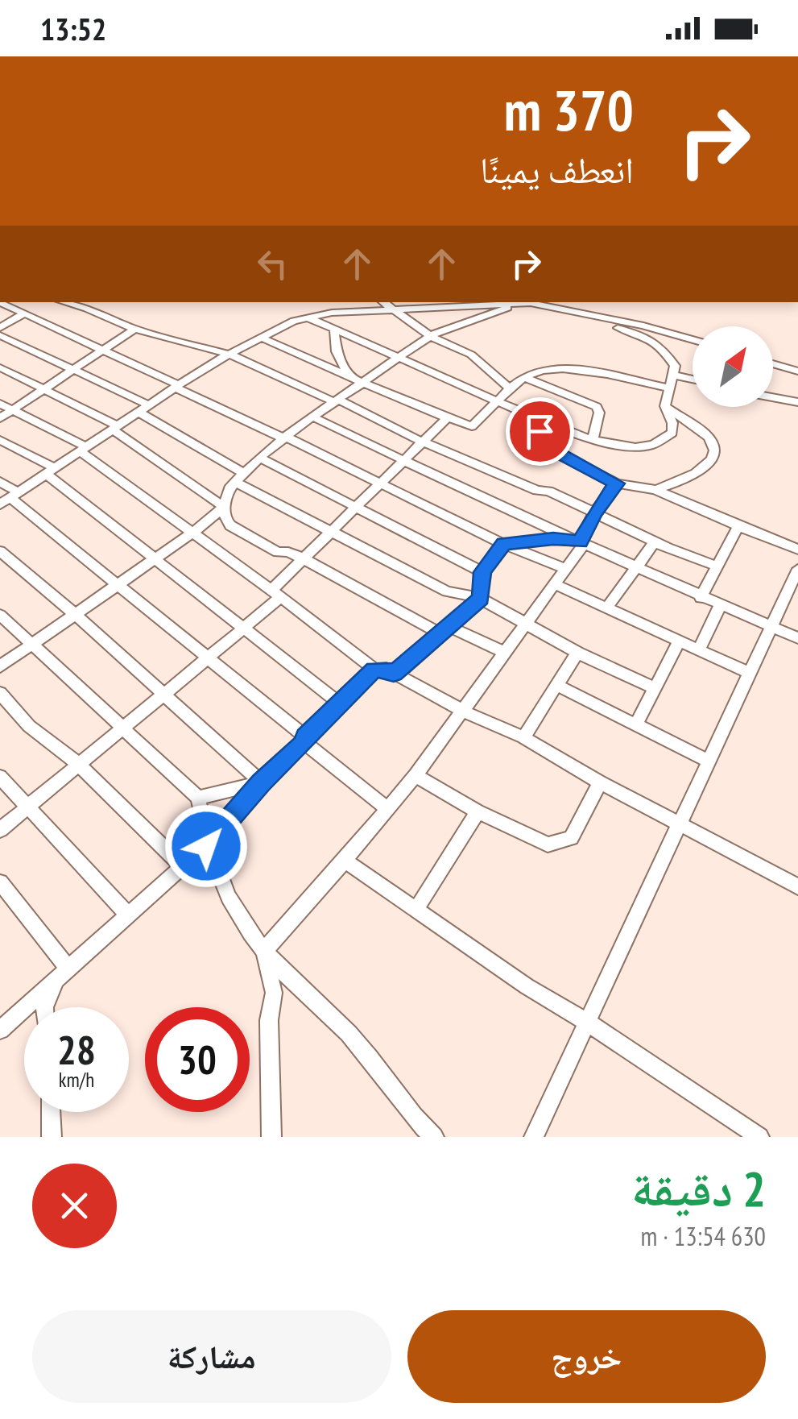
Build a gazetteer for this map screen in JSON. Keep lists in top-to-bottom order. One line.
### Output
{"north":"top right","page":{"status":"13:52","turn":["370 m","انعطف يمينًا"],"speed":"28 km/h","limit":"30","heading":["2 دقيقة","630 m · 13:54"],"buttons":["خروج","مشاركة"]}}
